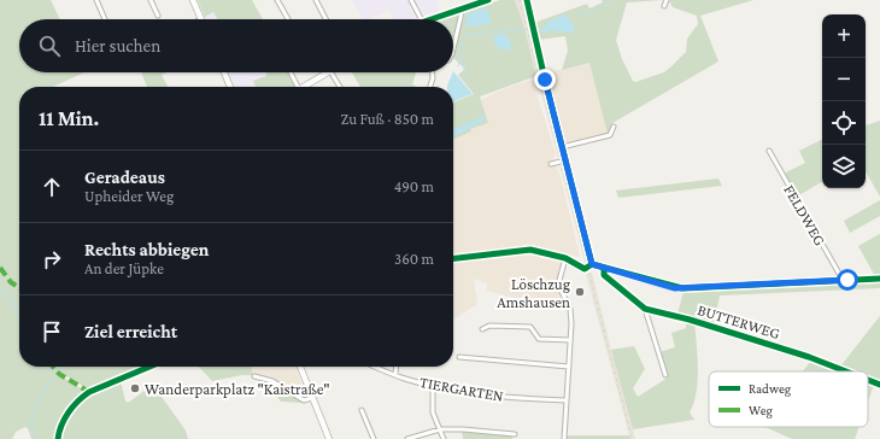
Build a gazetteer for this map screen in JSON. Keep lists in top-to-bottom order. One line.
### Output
{"streets":{"street":["FELDWEG","BUTTERWEG","TIERGARTEN"]},"places":["Löschzug Amshausen","Wanderparkplatz \"Kaistraße\""],"legend":["Radweg","Weg"],"page":{"map_buttons":["+","−"],"search":"Hier suchen","heading":["11 Min.","Zu Fuß · 850 m"],"list":[["Geradeaus","Upheider Weg","490 m"],["Rechts abbiegen","An der Jüpke","360 m"],"Ziel erreicht"]}}
